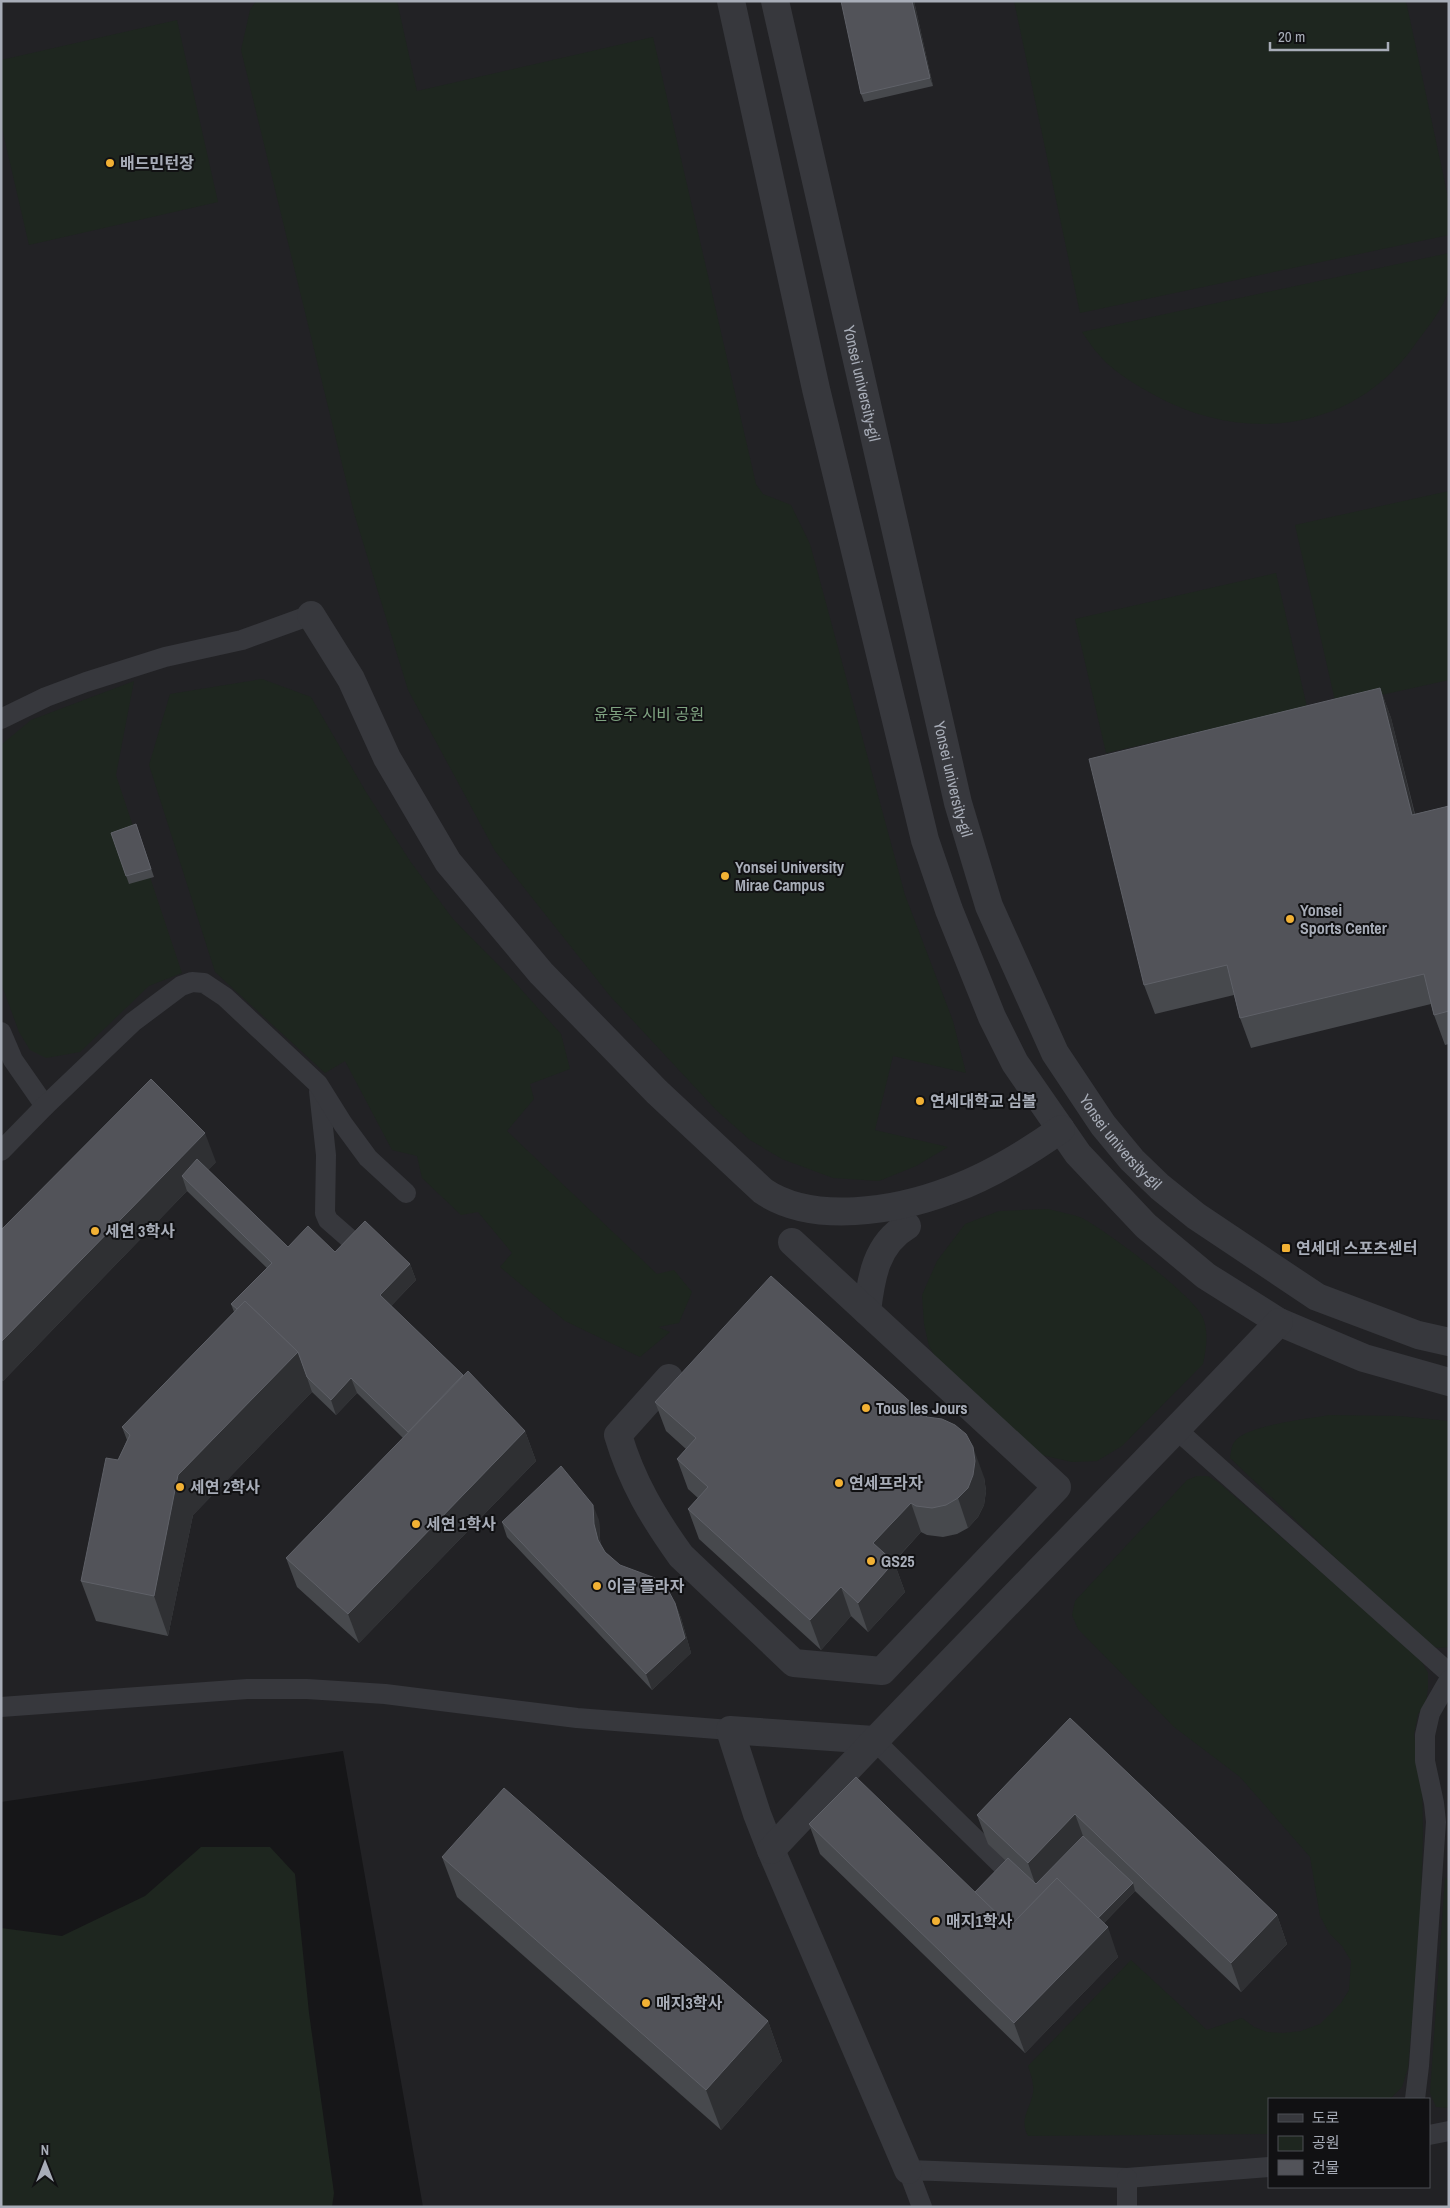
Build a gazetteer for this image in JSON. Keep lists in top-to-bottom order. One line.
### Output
{"streets":{"street":["Yonsei university-gil"]},"parks":["윤동주 시비 공원"],"places":{"other":["배드민턴장","Yonsei University Mirae Campus","Yonsei Sports Center","연세대학교 심볼","세연 3학사","Tous les Jours","연세프라자","세연 2학사","세연 1학사","GS25","이글 플라자","매지1학사","매지3학사"],"transit":["연세대 스포츠센터"]},"legend":["도로","공원","건물"],"scale_bar":"20 m","north":"top"}
